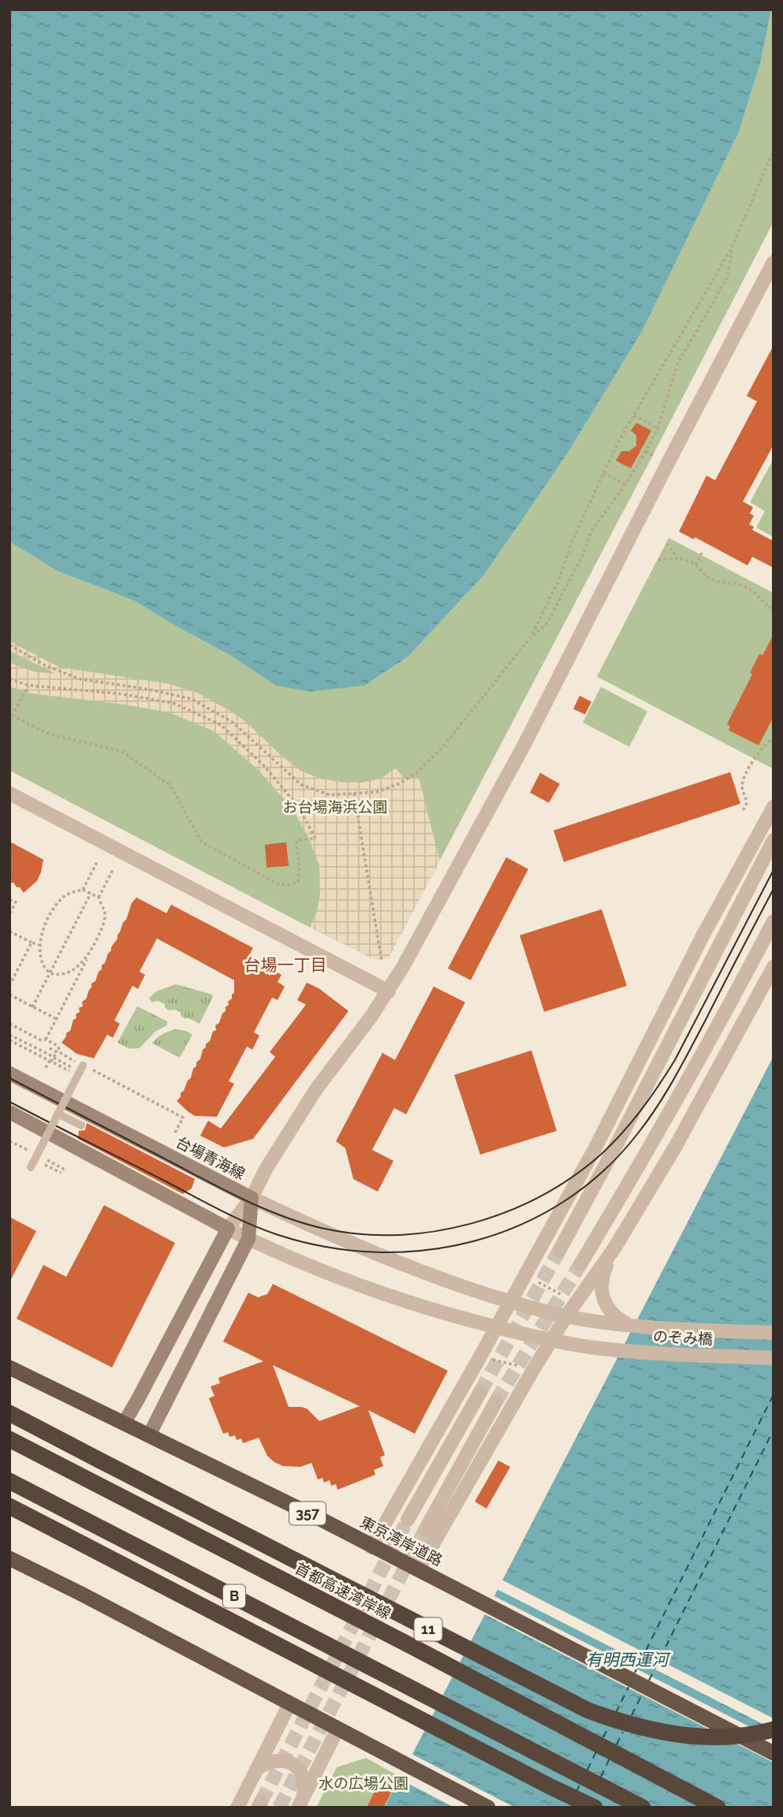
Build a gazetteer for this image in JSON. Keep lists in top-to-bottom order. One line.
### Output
{"streets":{"highway":["357","東京湾岸道路","首都高速湾岸線","B","11"],"main road":["台場青海線"],"street":["のぞみ橋"]},"crossings":[["台場青海線","のぞみ橋"],["台場青海線","東京湾岸道路"]],"districts":["台場一丁目"],"water":["有明西運河"],"parks":["お台場海浜公園","水の広場公園"]}
